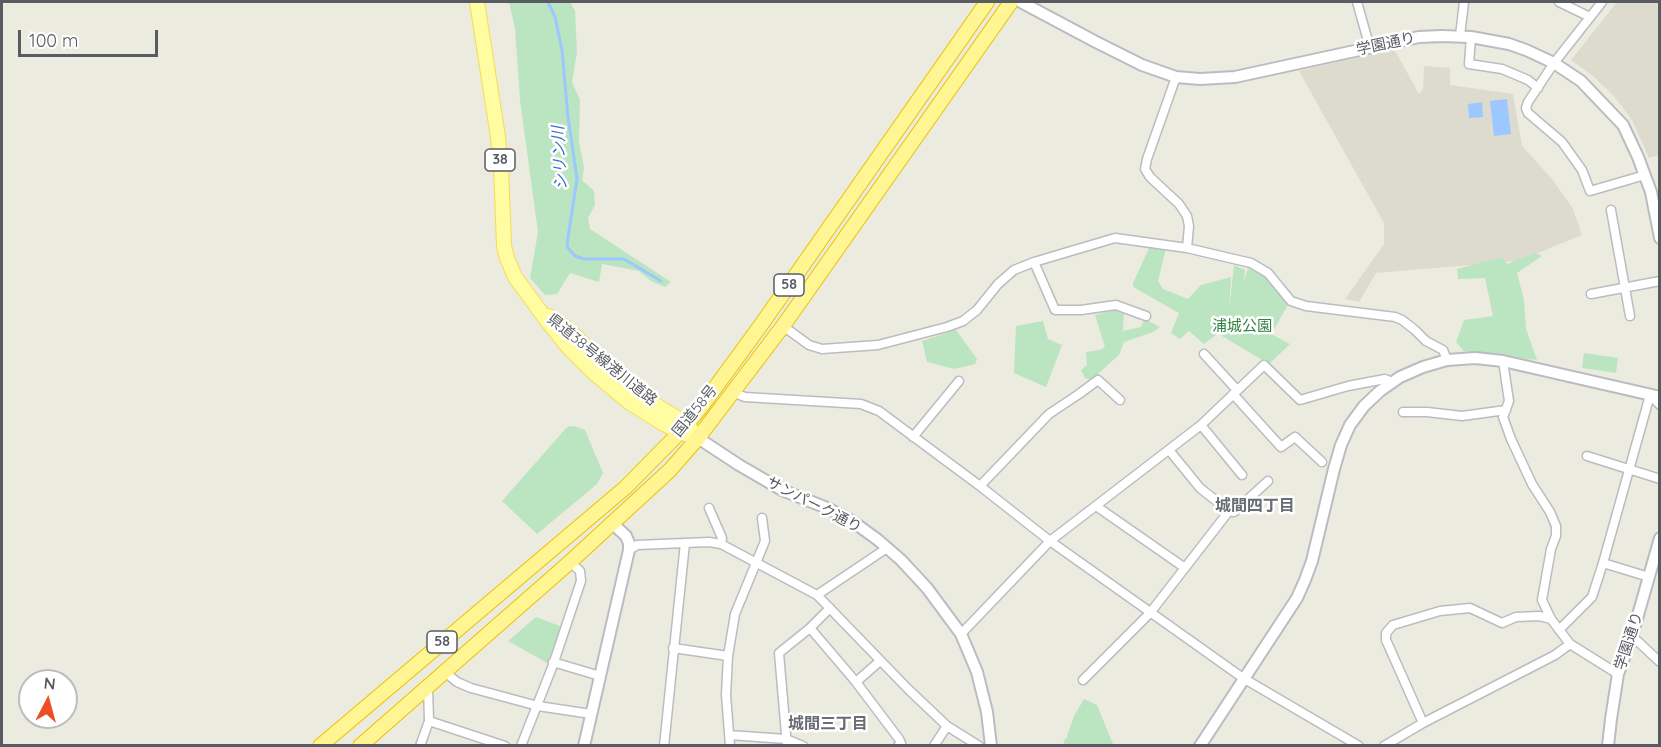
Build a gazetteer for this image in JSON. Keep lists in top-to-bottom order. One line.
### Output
{"streets":{"highway":["58","国道58号"],"main road":["38","県道38号線港川道路"],"street":["学園通り","サンパーク通り"]},"crossings":[["県道38号線港川道路","国道58号"],["県道38号線港川道路","サンパーク通り"],["国道58号","サンパーク通り"]],"districts":["城間四丁目","城間三丁目"],"water":["シリン川"],"parks":["浦城公園"],"scale_bar":"100 m","north":"top"}
